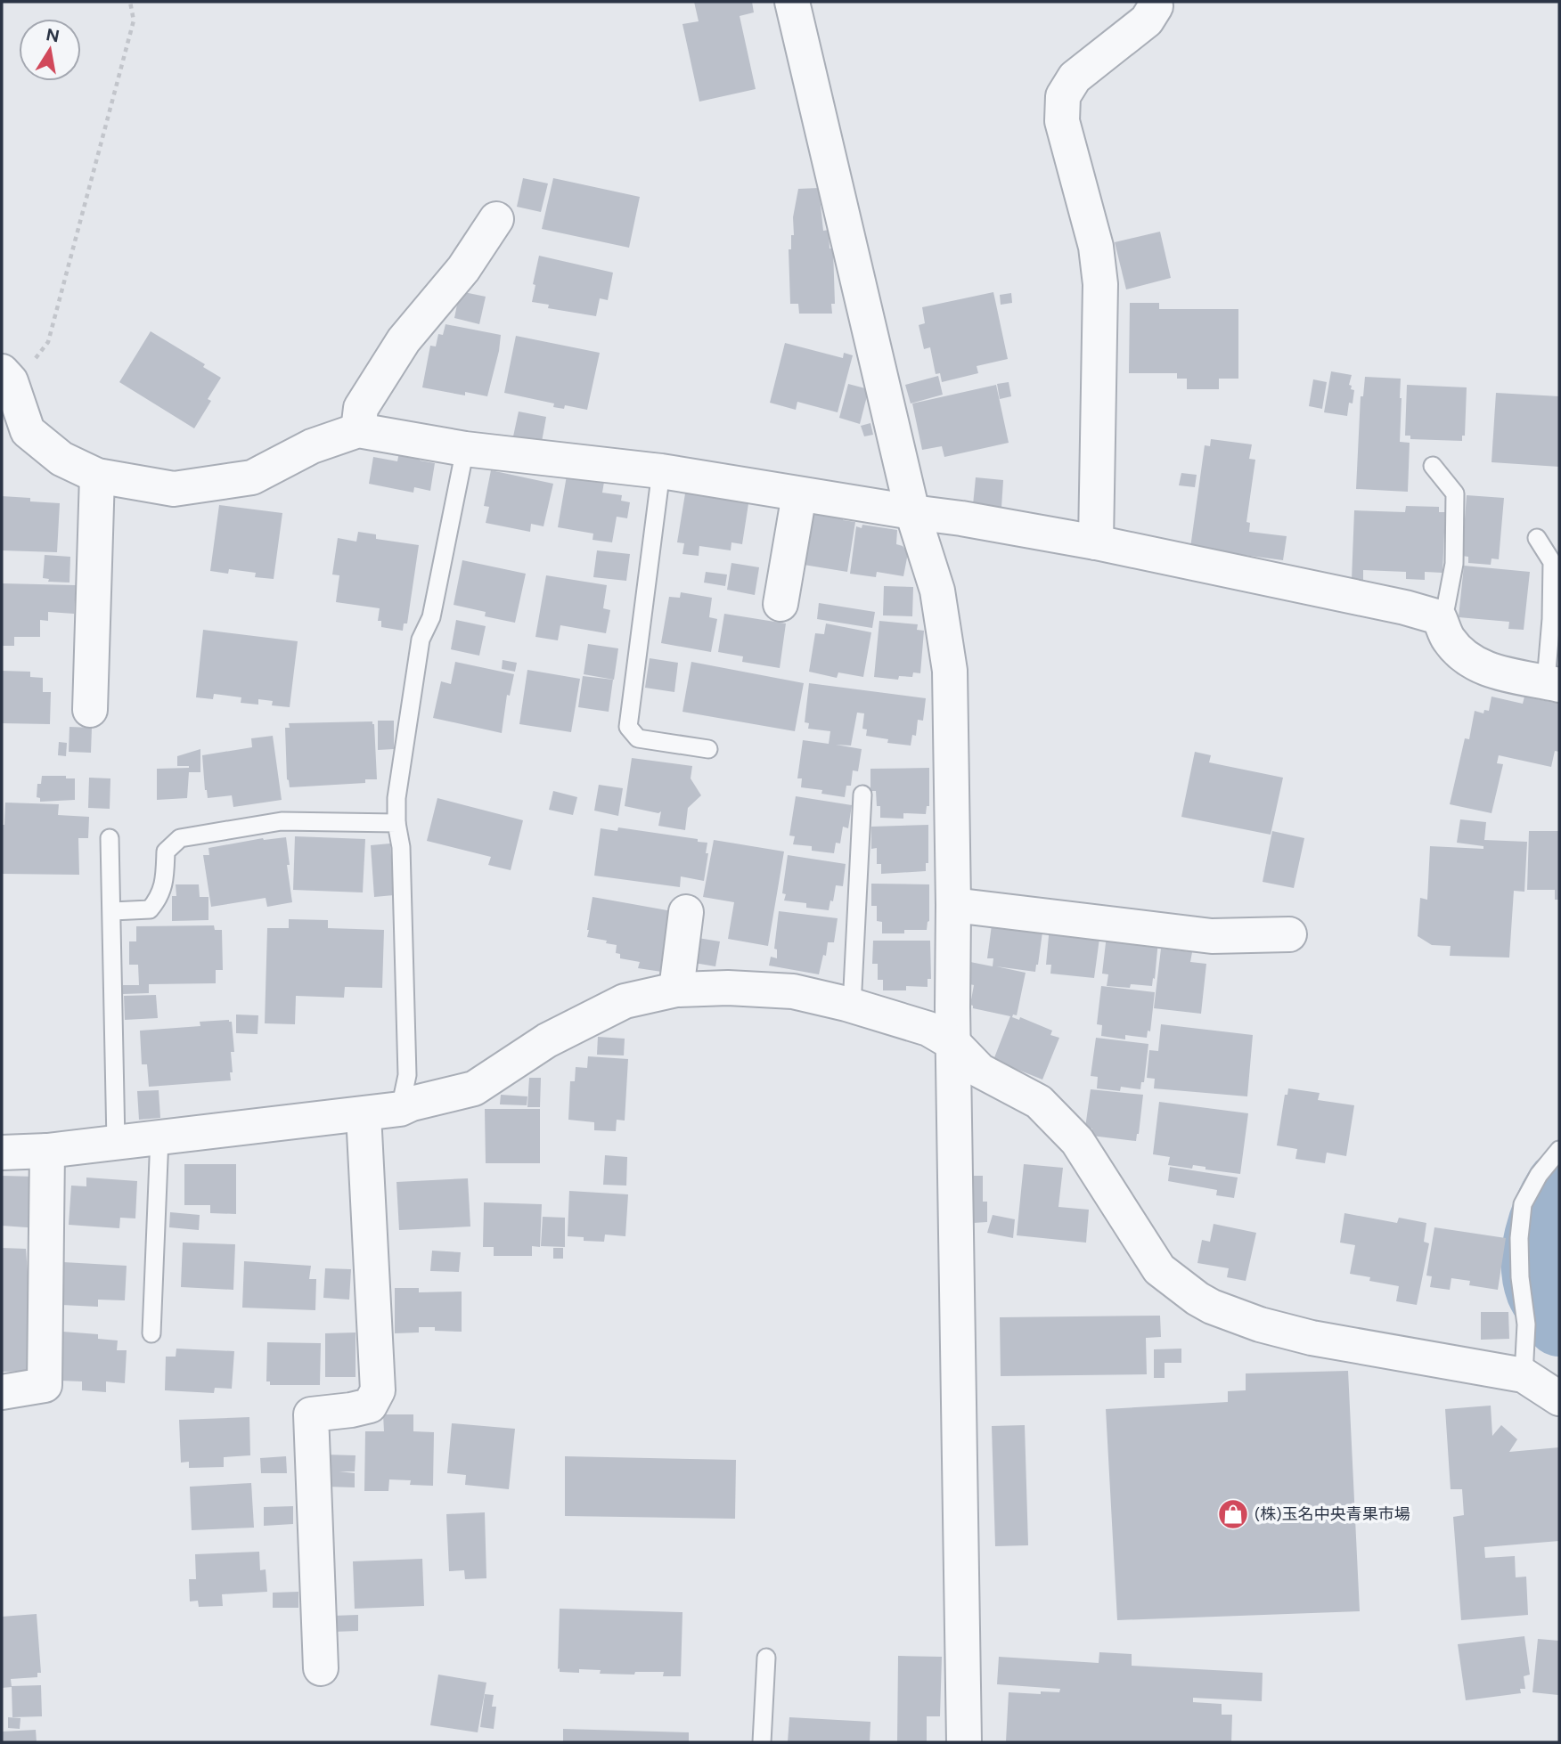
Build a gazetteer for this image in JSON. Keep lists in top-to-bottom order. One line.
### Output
{"places":{"shop":["(株)玉名中央青果市場"]},"north":"top"}
